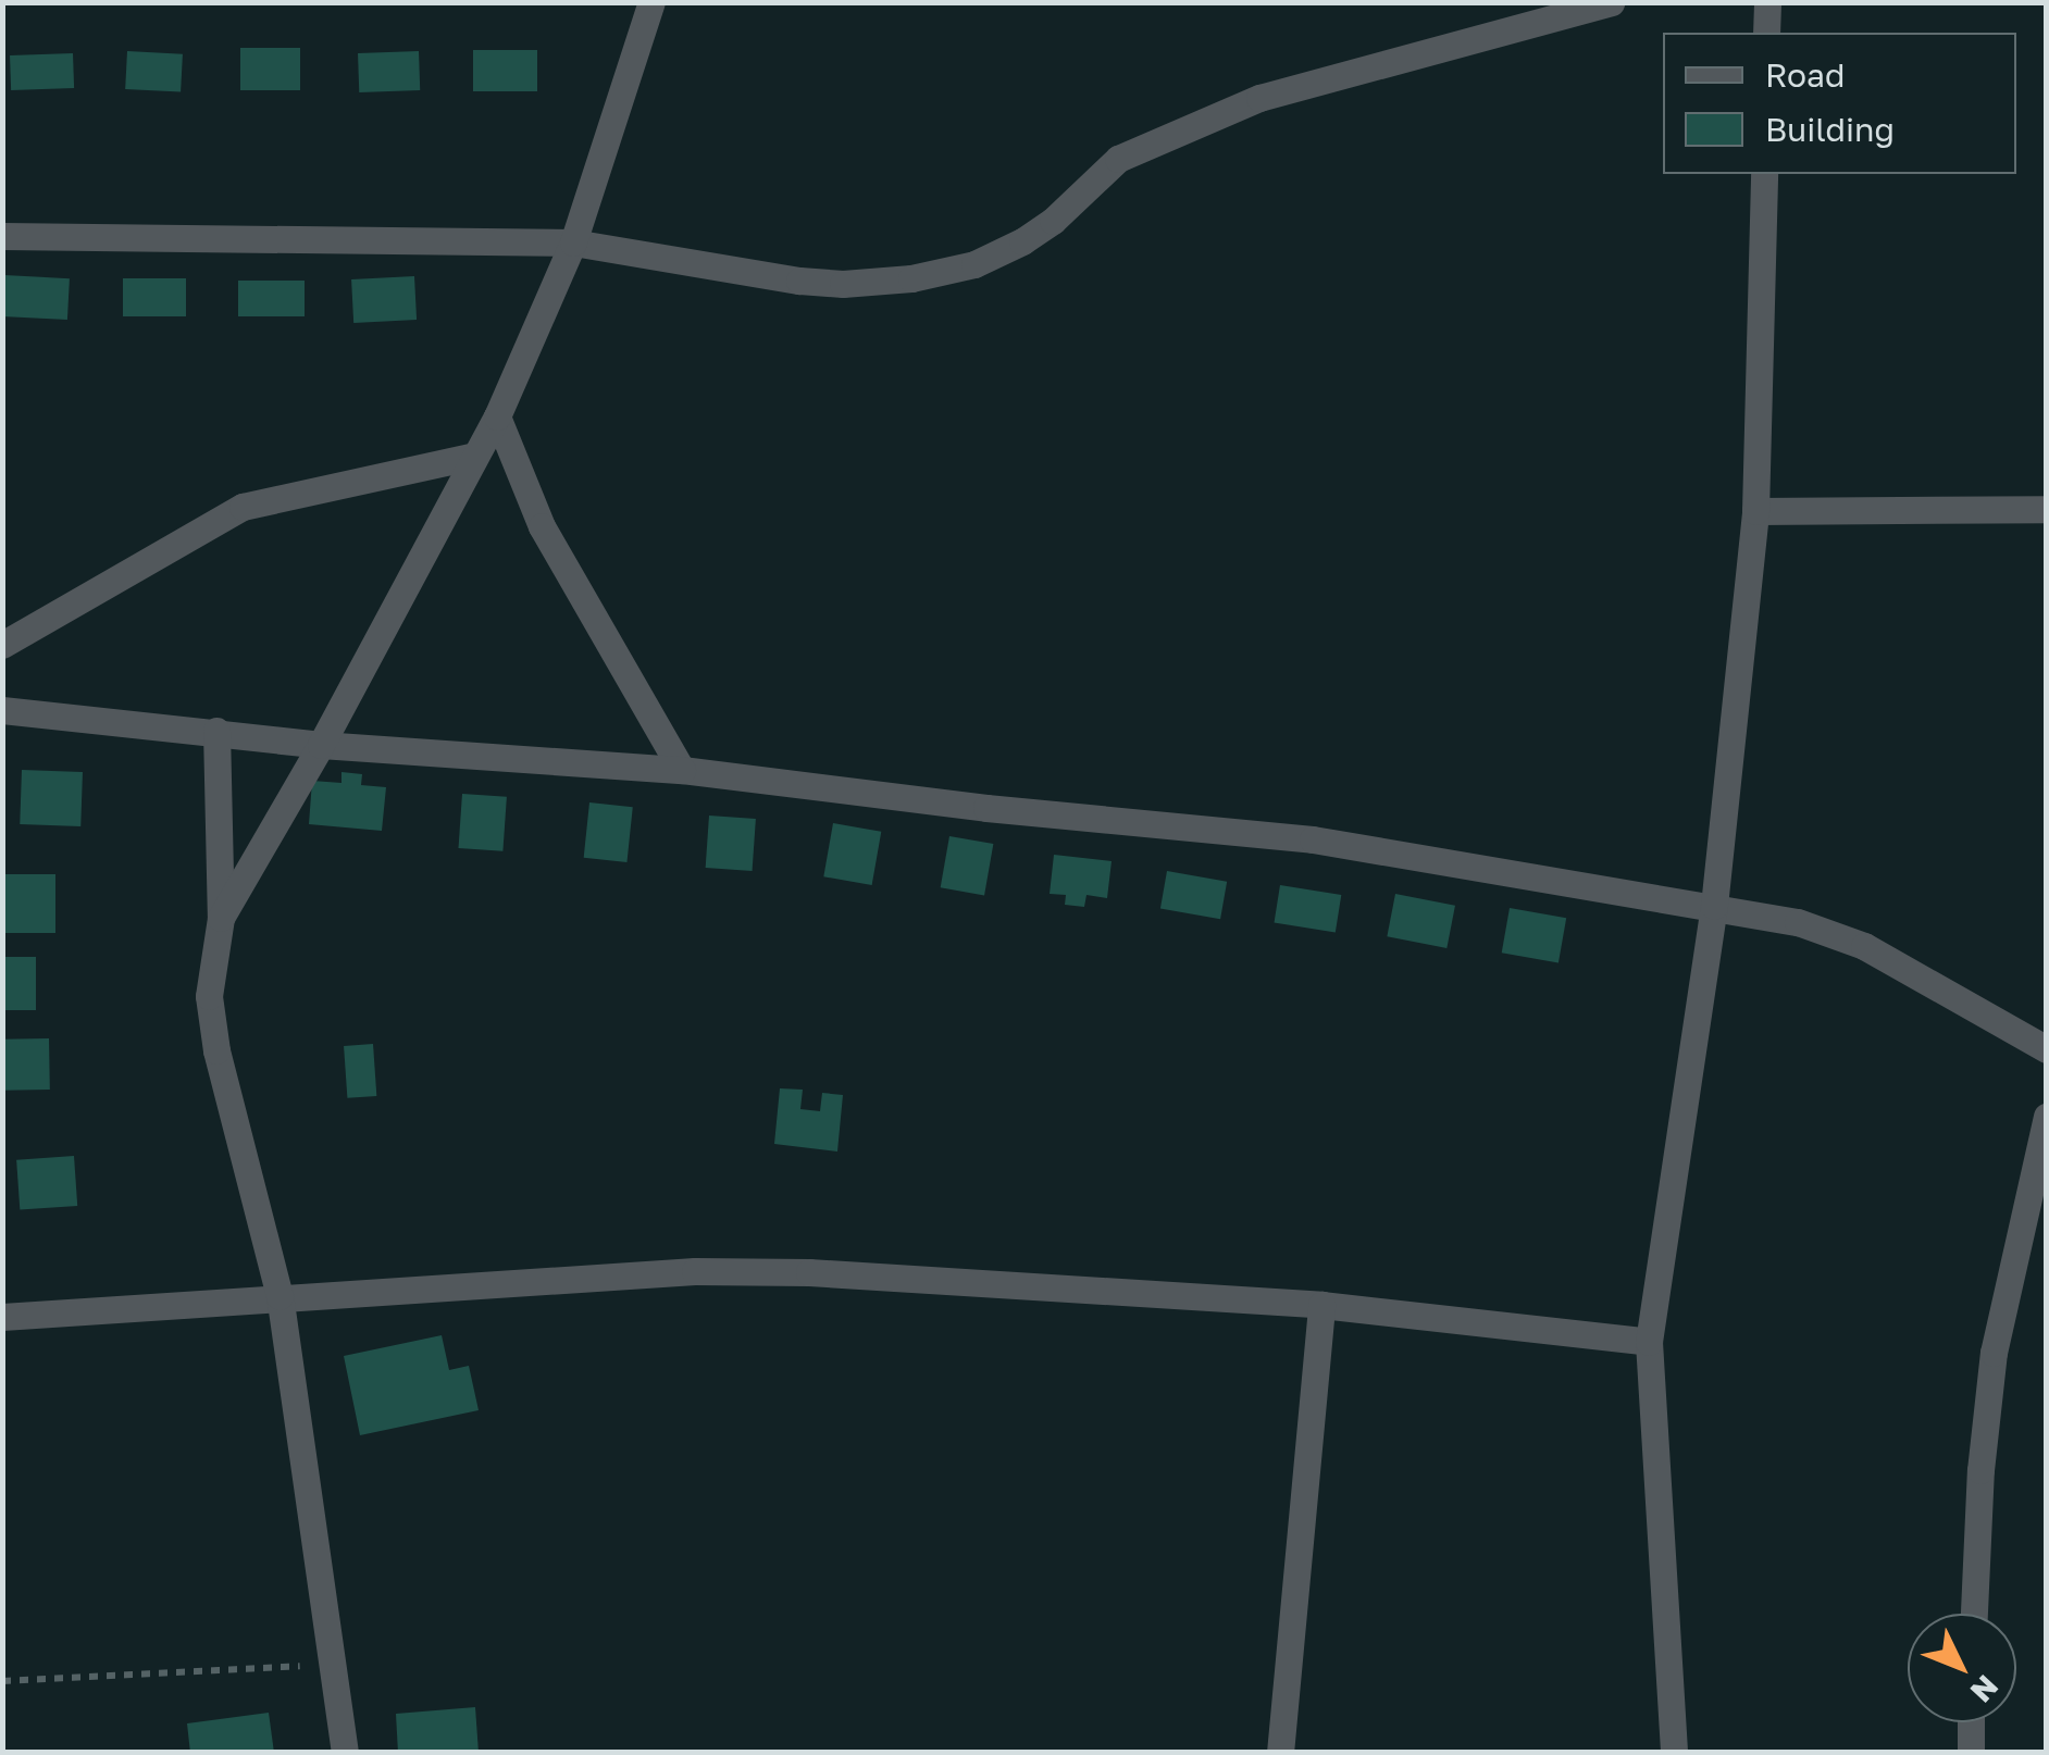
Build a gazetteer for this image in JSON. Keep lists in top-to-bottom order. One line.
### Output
{"legend":["Road","Building"],"north":"bottom right"}
